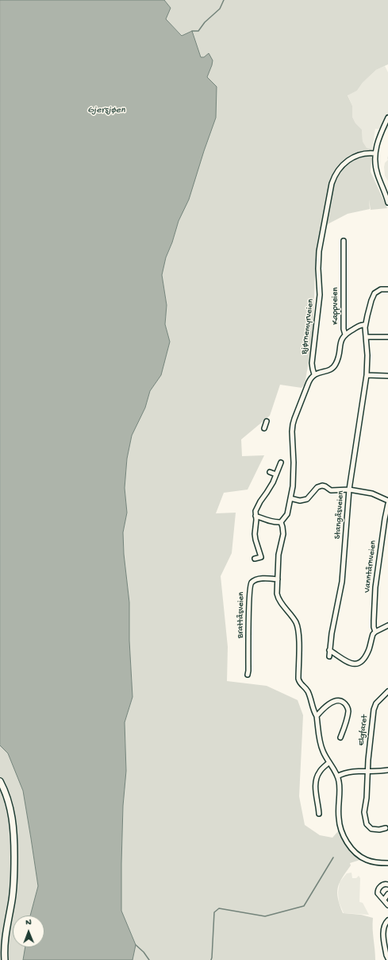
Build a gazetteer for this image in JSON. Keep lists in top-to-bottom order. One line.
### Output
{"streets":{"street":["Kappveien","Bjørnemyrveien","Stangåsveien","Vanntårnveien","Brattåsveien","Elgfaret"]},"crossings":[["Kappveien","Bjørnemyrveien"]],"water":["Gjersjøen"],"north":"top"}
